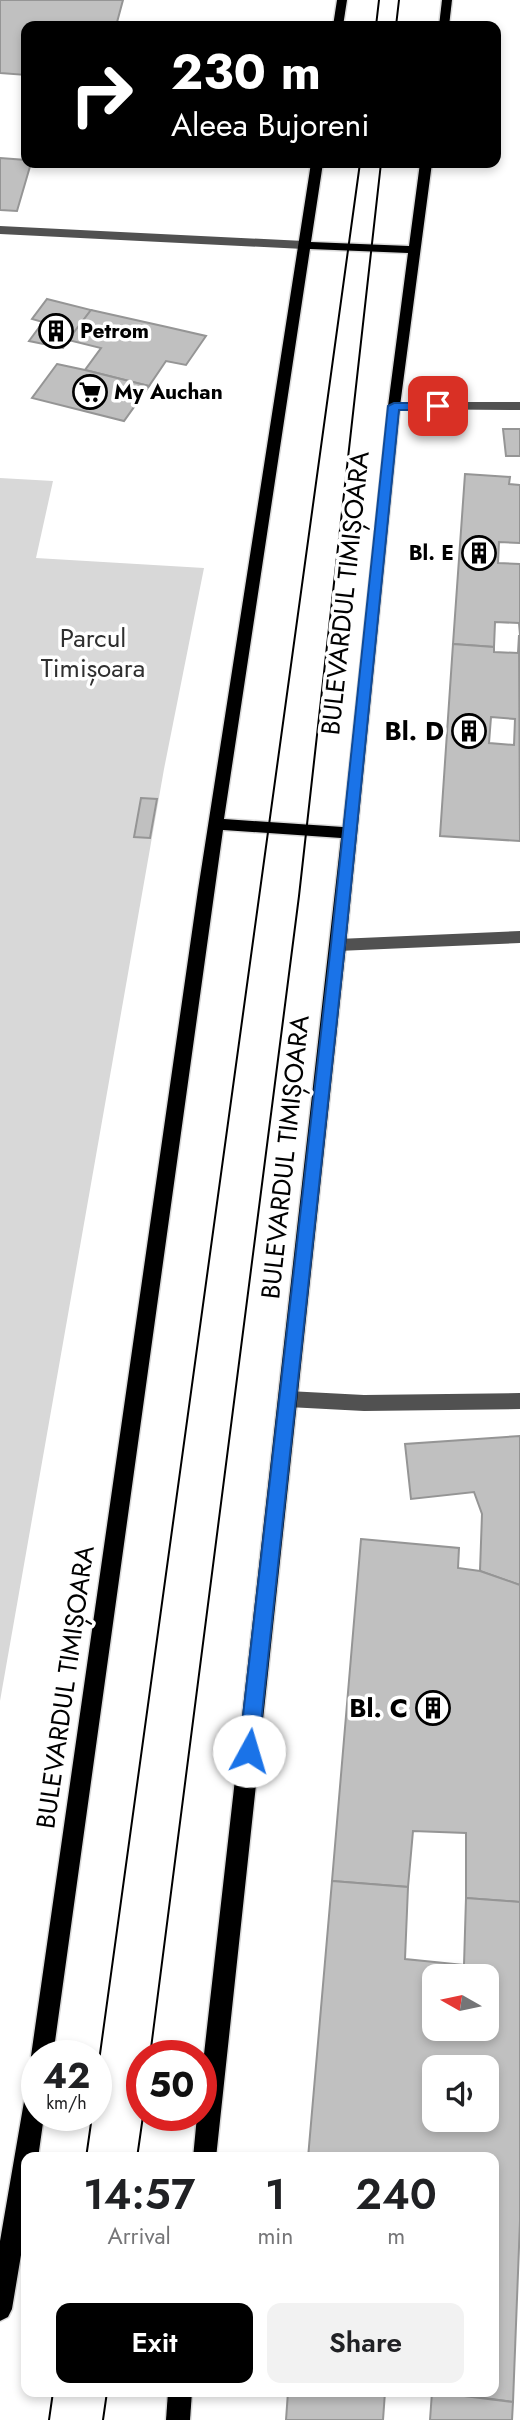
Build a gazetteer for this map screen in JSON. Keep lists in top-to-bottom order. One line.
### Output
{"streets":{"main road":["BULEVARDUL TIMIȘOARA"]},"parks":["Parcul Timișoara"],"places":{"building":["Petrom","Bl. E","Bl. D","Bl. C"],"supermarket":["My Auchan"]},"north":"left","page":{"turn":["230 m","Aleea Bujoreni"],"speed":"42 km/h","limit":"50","eta":["14:57","Arrival","1","min","240","m"],"buttons":["Exit","Share"]}}
